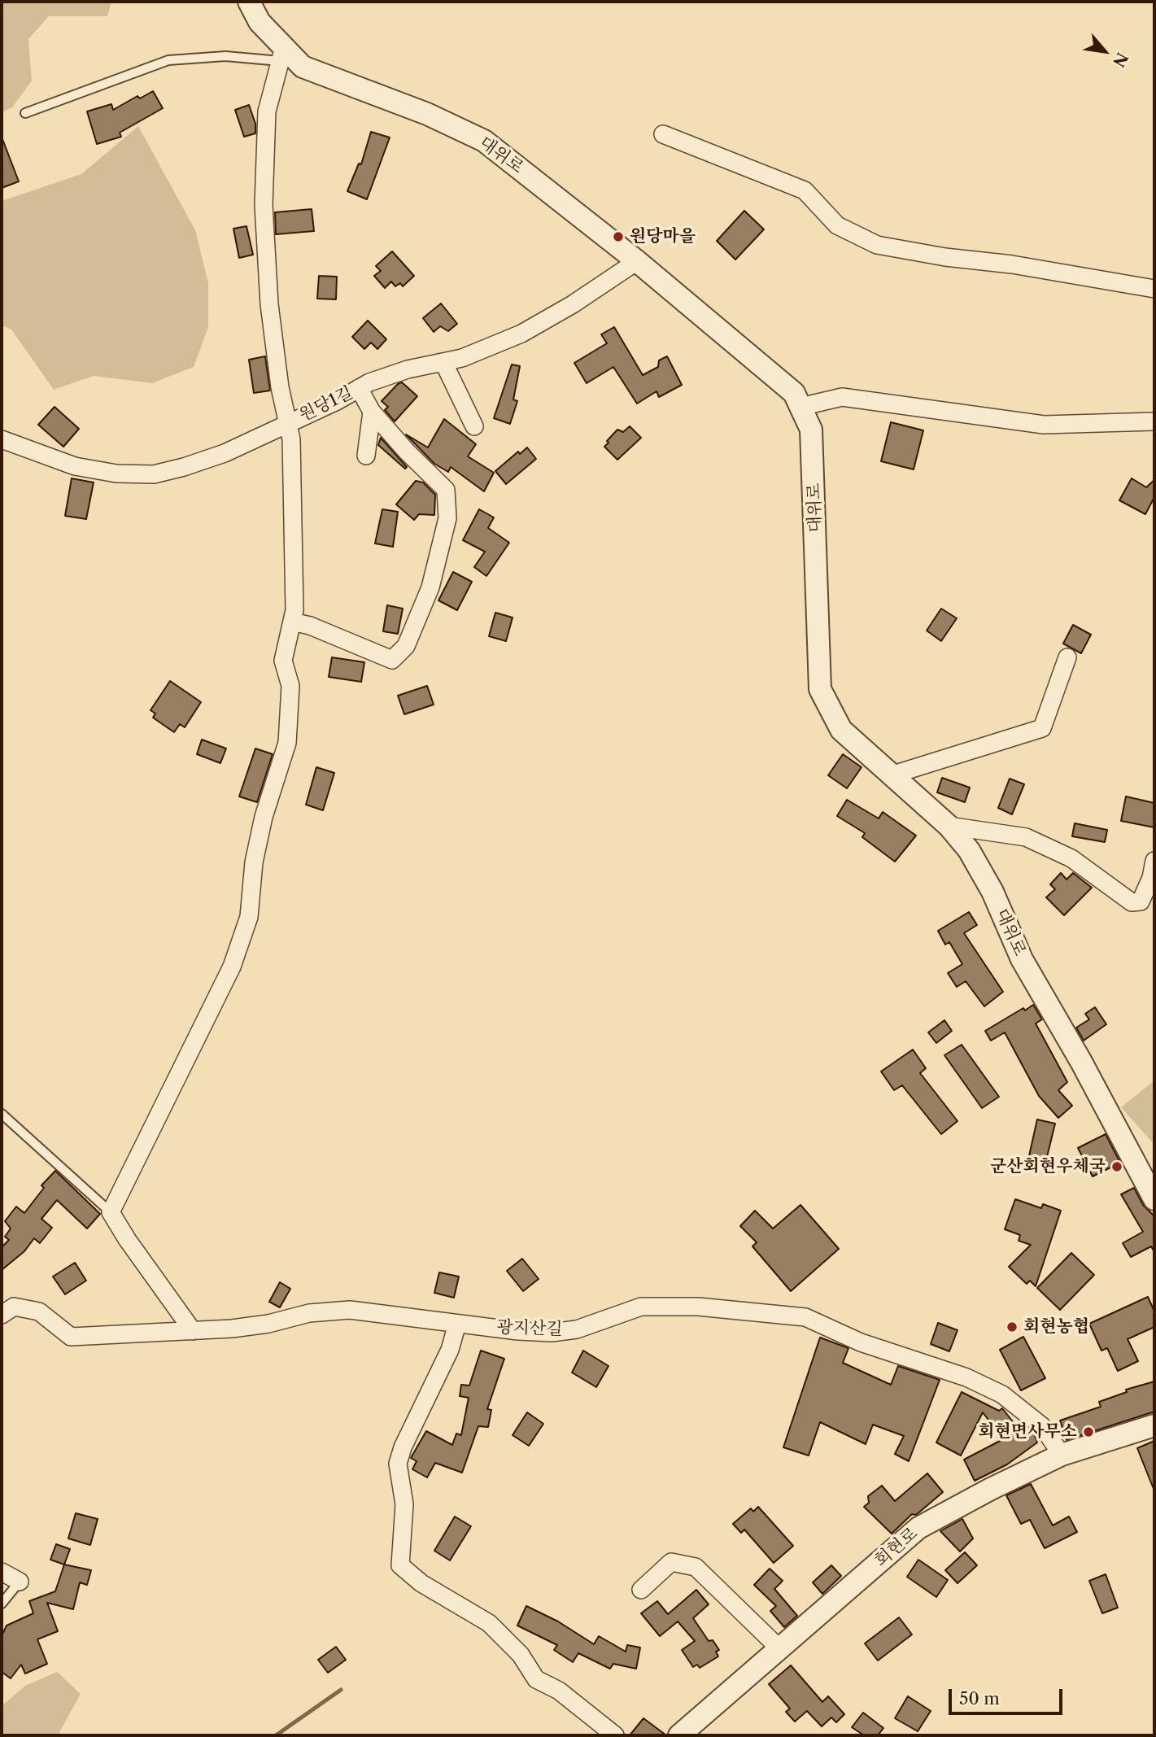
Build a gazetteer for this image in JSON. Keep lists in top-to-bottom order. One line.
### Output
{"streets":{"street":["대위로","원당1길","광지산길","회현로"]},"crossings":[["대위로","원당1길"],["광지산길","회현로"]],"places":["원당마을","군산회현우체국","회현농협","회현면사무소"],"scale_bar":"50 m","north":"bottom right"}
